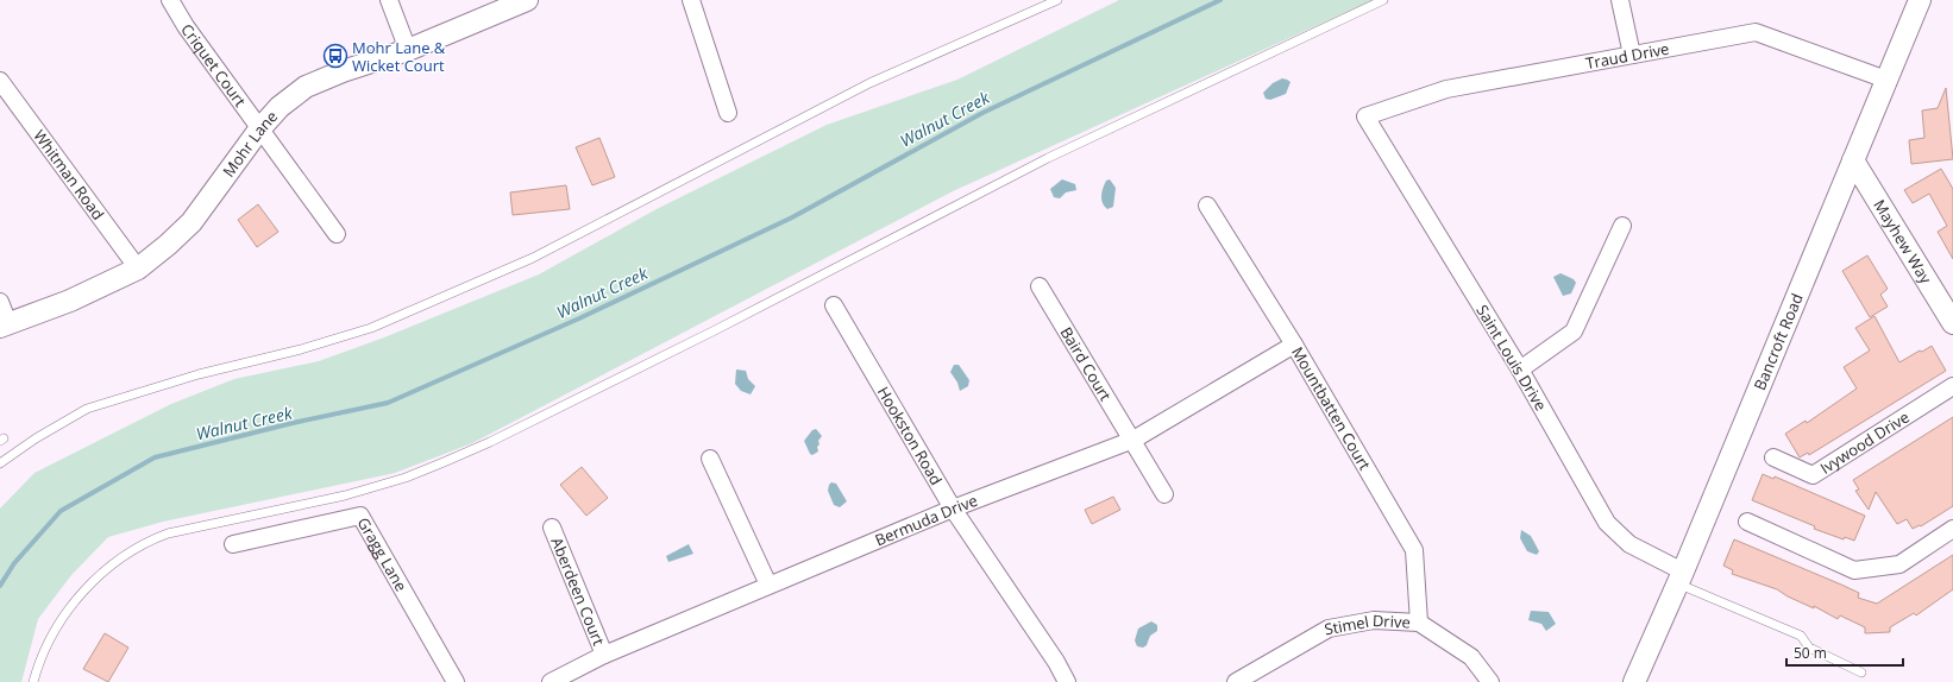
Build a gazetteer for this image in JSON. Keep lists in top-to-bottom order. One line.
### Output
{"streets":{"street":["Traud Drive","Criquet Court","Mohr Lane","Whitman Road","Mayhew Way","Bancroft Road","Saint Louis Drive","Baird Court","Mountbatten Court","Hookston Road","Ivywood Drive","Bermuda Drive","Gragg Lane","Aberdeen Court","Stimel Drive"]},"crossings":[["Traud Drive","Bancroft Road"],["Traud Drive","Saint Louis Drive"],["Criquet Court","Mohr Lane"],["Mohr Lane","Whitman Road"],["Mayhew Way","Bancroft Road"],["Bancroft Road","Saint Louis Drive"],["Baird Court","Bermuda Drive"],["Mountbatten Court","Bermuda Drive"],["Mountbatten Court","Stimel Drive"],["Hookston Road","Bermuda Drive"],["Bermuda Drive","Aberdeen Court"]],"water":["Walnut Creek"],"places":{"bus stop":["Mohr Lane & Wicket Court"]},"scale_bar":"50 m"}
